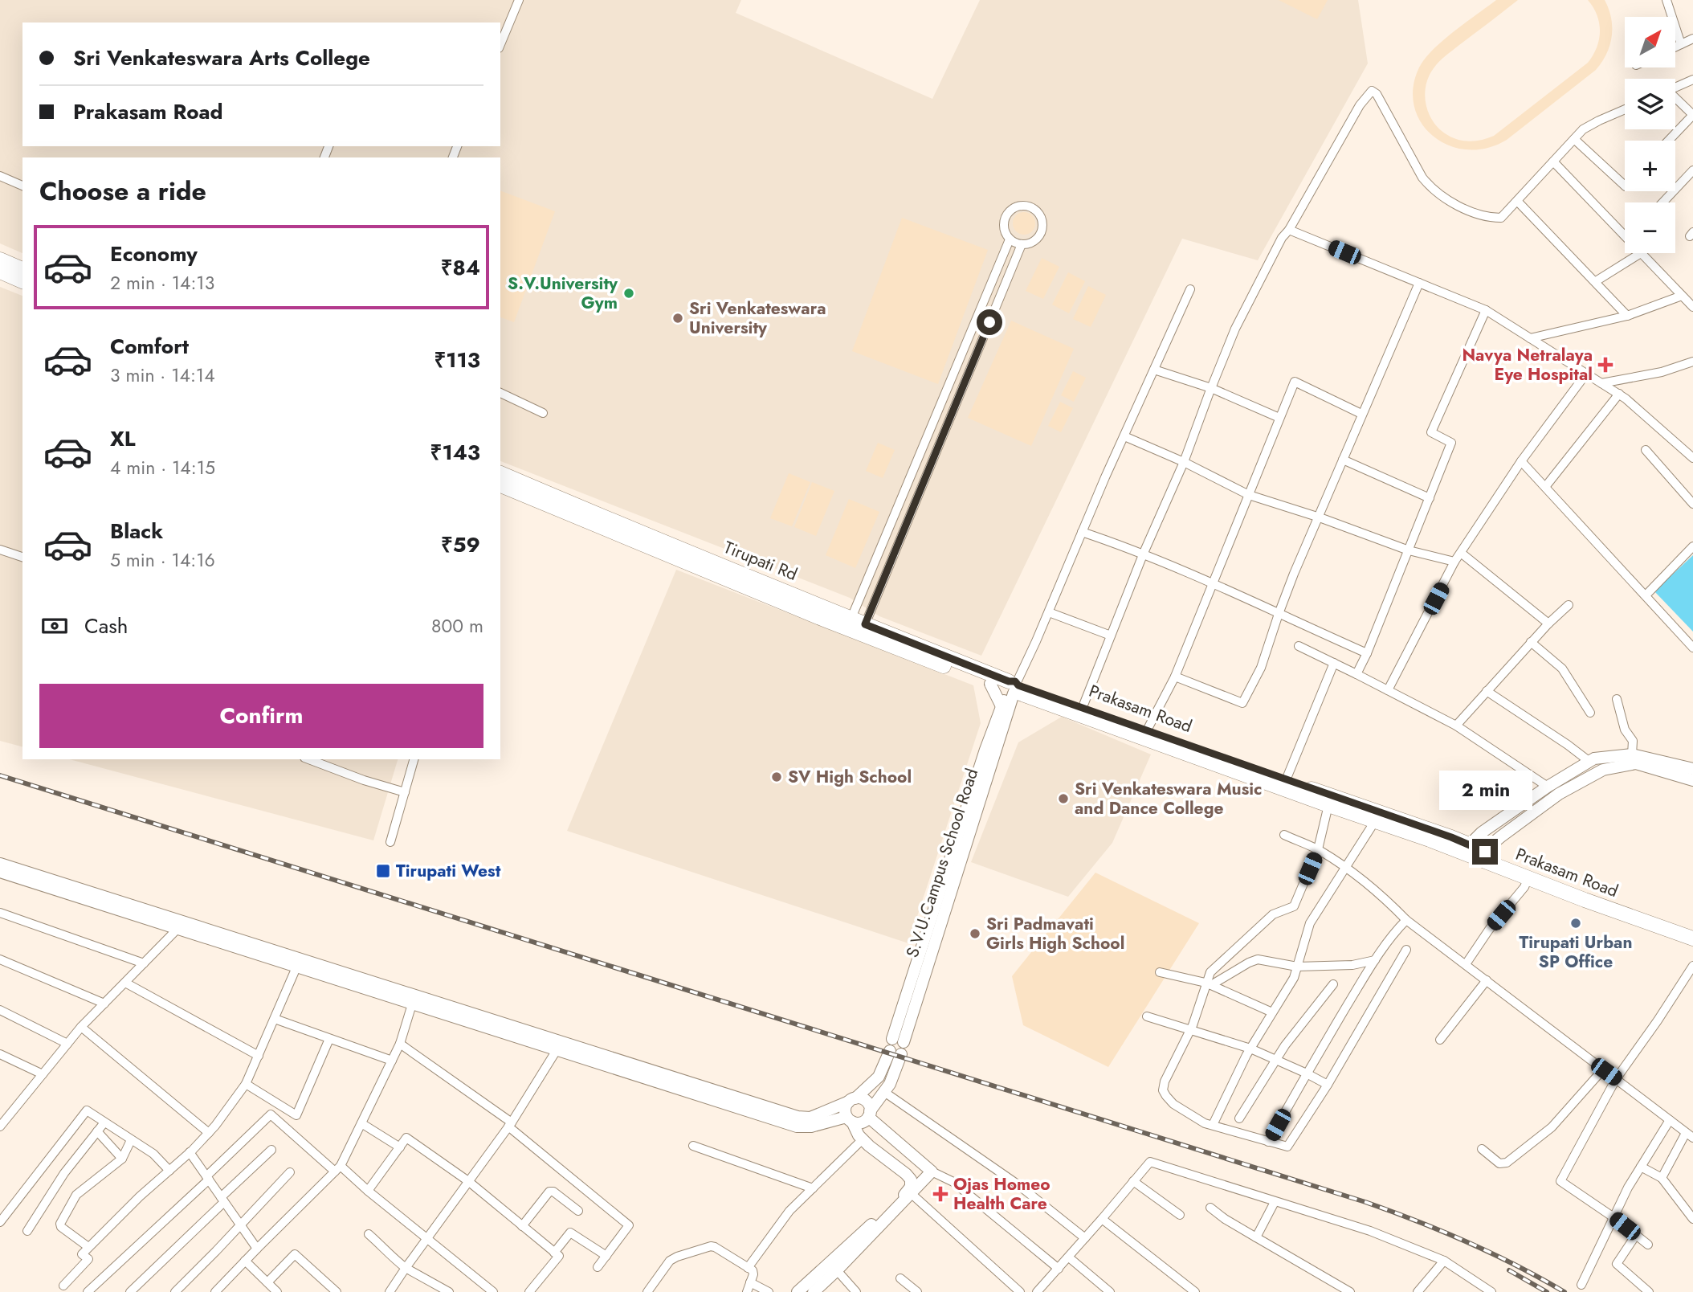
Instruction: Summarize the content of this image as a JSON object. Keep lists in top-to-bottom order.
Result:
{
  "streets": {
    "main road": ["Tirupati Rd", "Prakasam Road"],
    "street": ["S.V.U.Campus School Road"]
  },
  "crossings": [
    ["Tirupati Rd", "Prakasam Road"],
    ["Tirupati Rd", "S.V.U.Campus School Road"],
    ["Prakasam Road", "S.V.U.Campus School Road"]
  ],
  "places": {
    "other": [
      "S.V.University Gym",
      "Sri Venkateswara University",
      "SV High School",
      "Sri Venkateswara Music and Dance College",
      "Tirupati Urban SP Office",
      "Sri Padmavati Girls High School"
    ],
    "health": ["Navya Netralaya Eye Hospital", "Ojas Homeo Health Care"],
    "transit": ["Tirupati West"]
  },
  "north": "top right",
  "page": {
    "map_buttons": ["+", "−"],
    "banner": ["Sri Venkateswara Arts College", "Prakasam Road"],
    "heading": "Choose a ride",
    "list": [
      {
        "name": "Economy",
        "note": "2 min · 14:13",
        "value": "₹84"
      },
      {
        "name": "Comfort",
        "note": "3 min · 14:14",
        "value": "₹113"
      },
      {
        "name": "XL",
        "note": "4 min · 14:15",
        "value": "₹143"
      },
      {
        "name": "Black",
        "note": "5 min · 14:16",
        "value": "₹59"
      }
    ],
    "pay": ["Cash", "800 m"],
    "buttons": "Confirm",
    "bubble": "2 min"
  }
}
